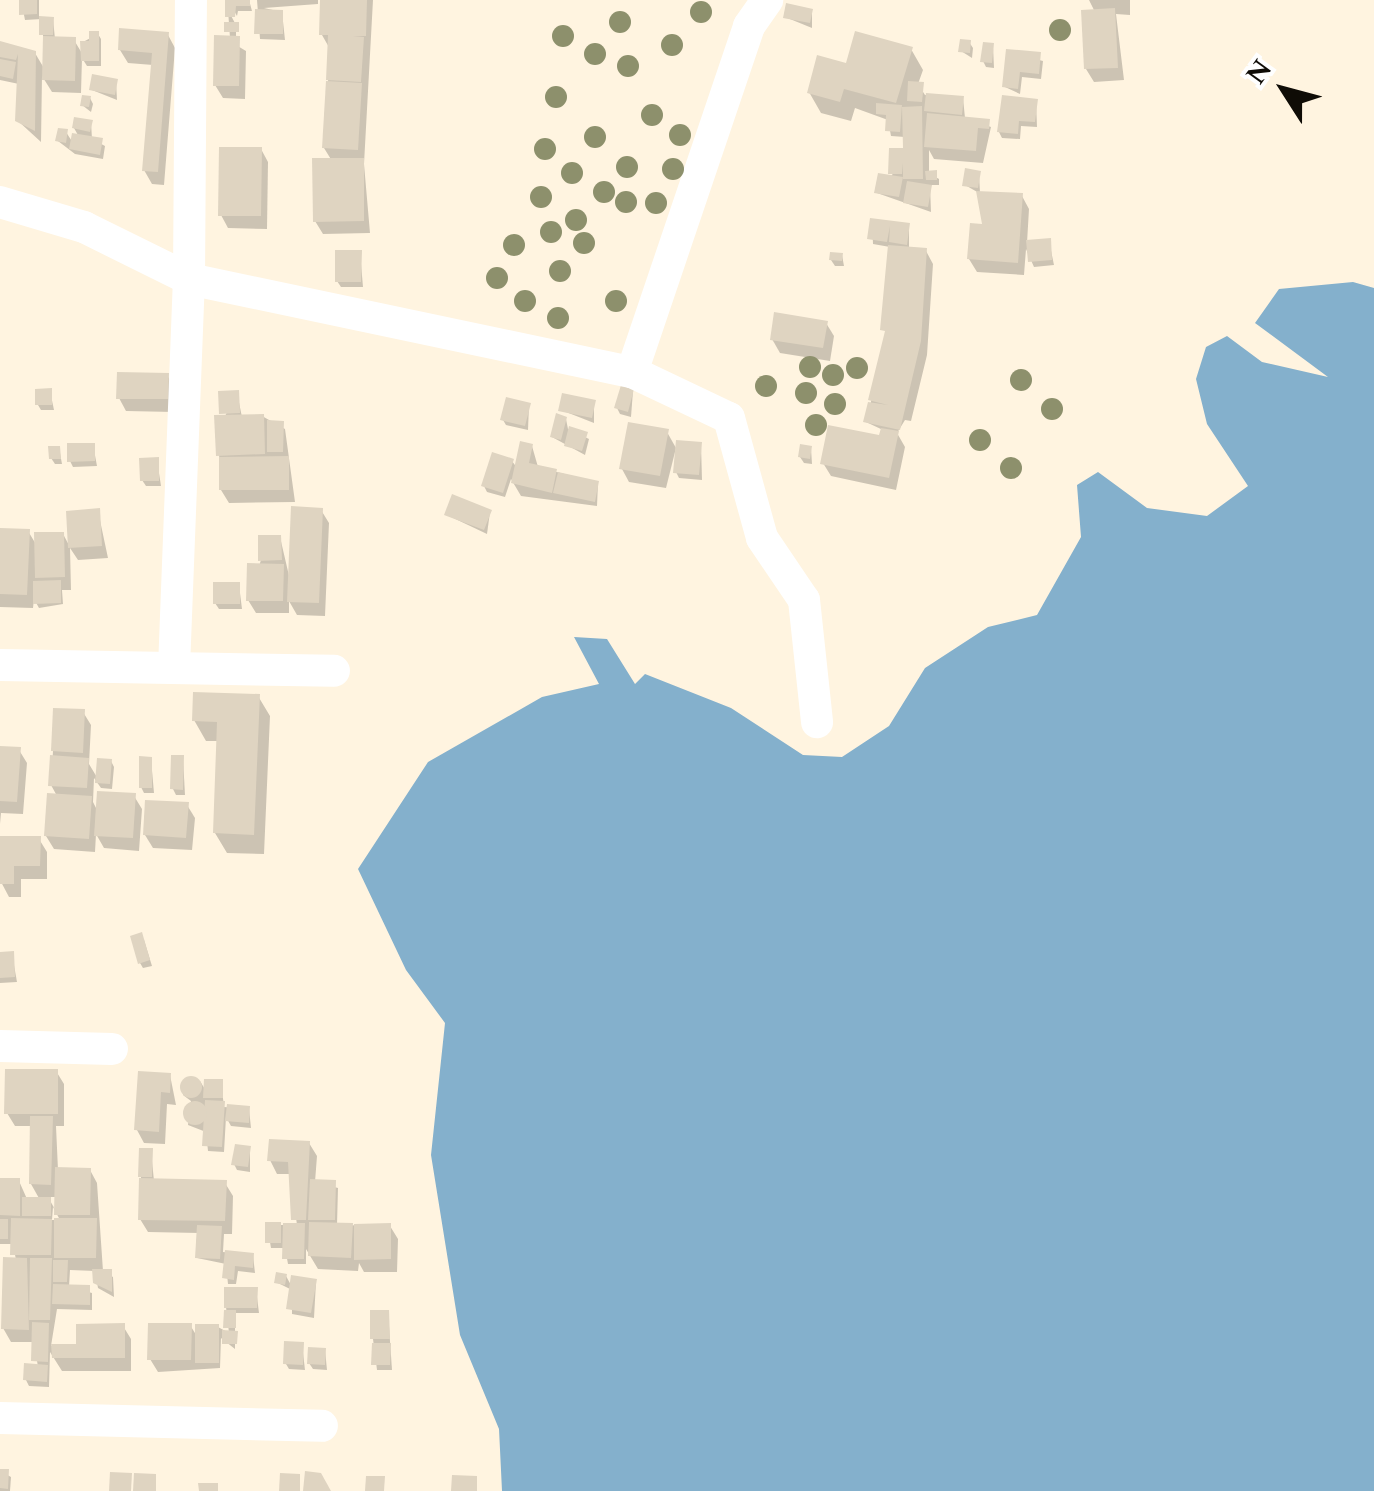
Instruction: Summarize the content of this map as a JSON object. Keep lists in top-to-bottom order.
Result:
{
  "north": "top left"
}
